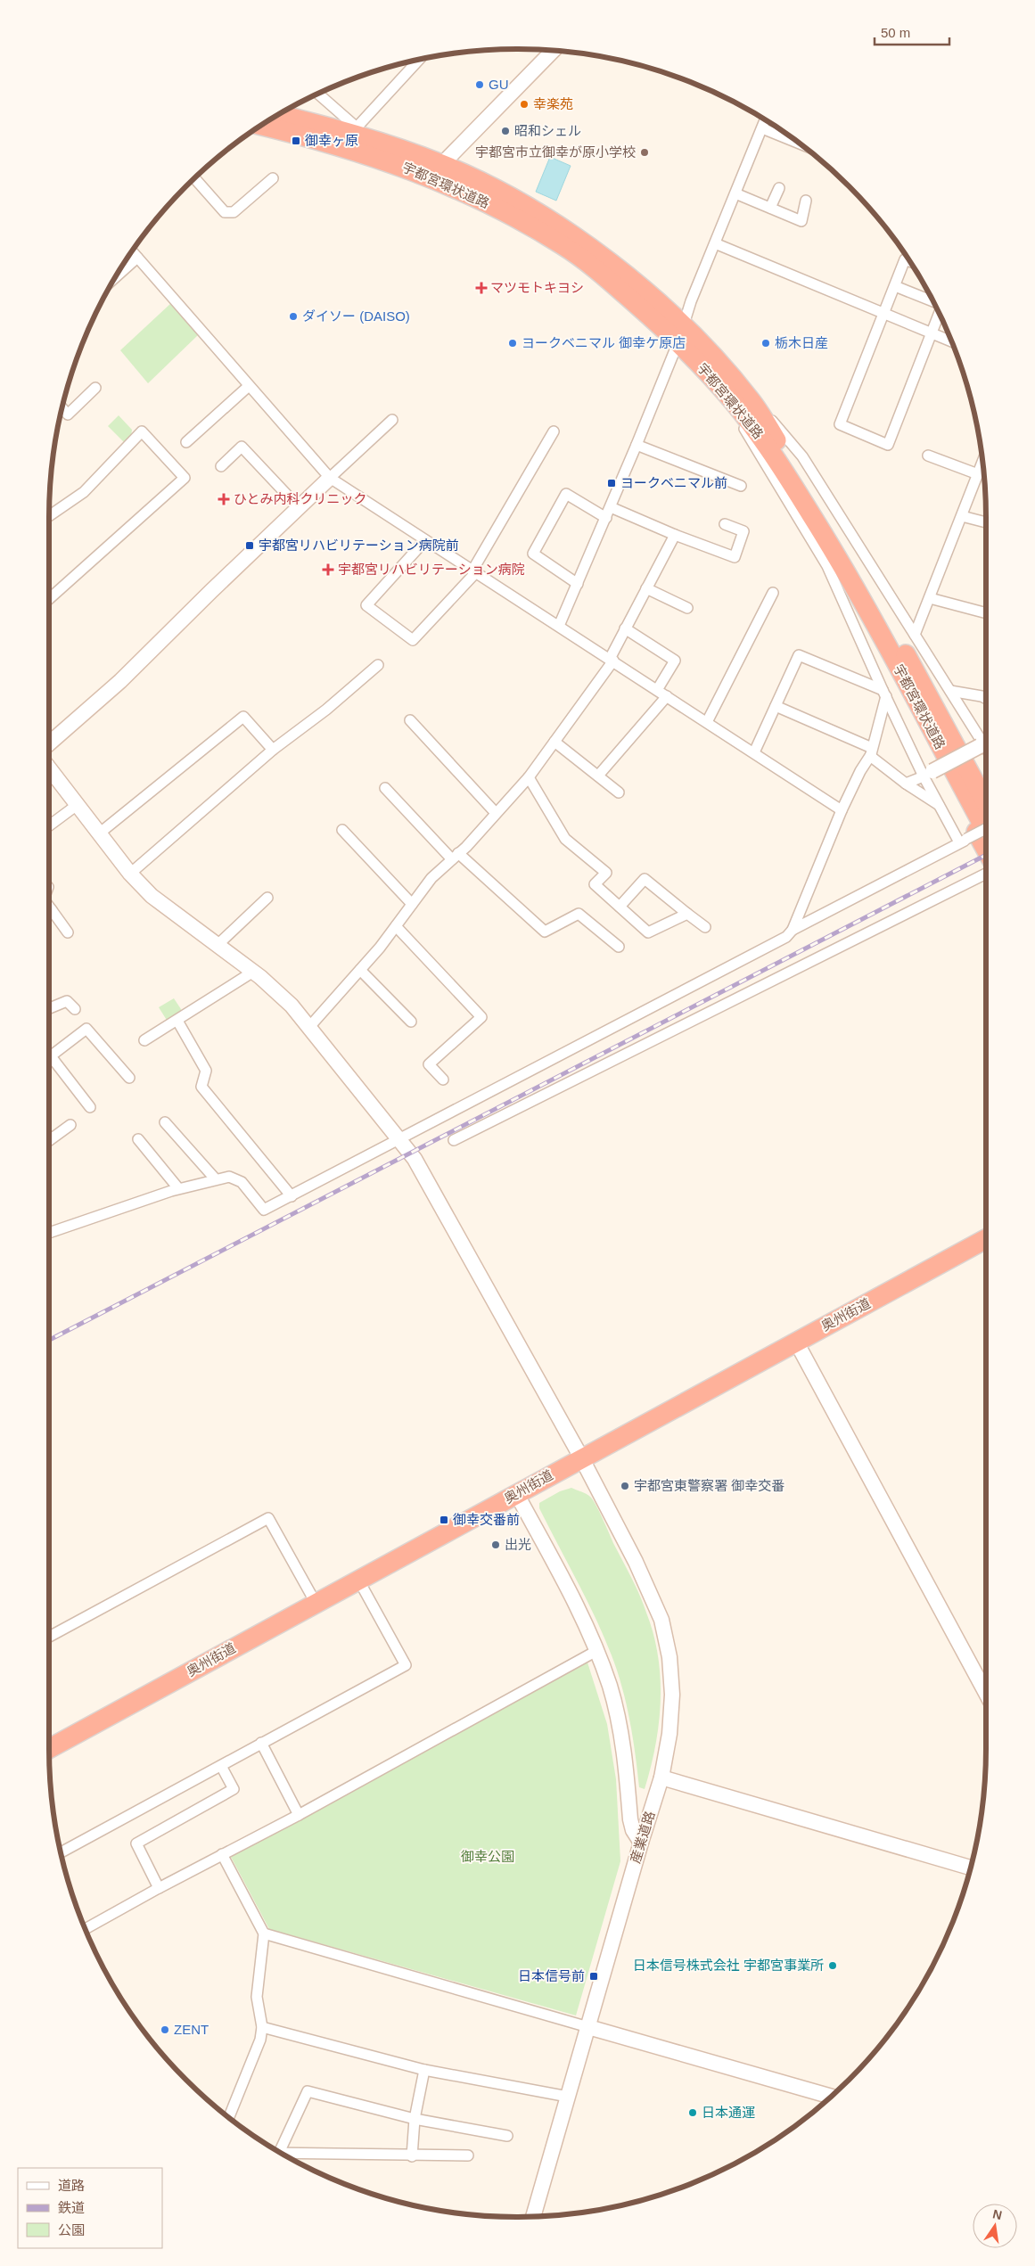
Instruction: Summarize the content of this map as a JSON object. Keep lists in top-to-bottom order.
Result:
{
  "streets": {
    "highway": ["宇都宮環状道路", "奥州街道"],
    "street": ["産業道路"]
  },
  "crossings": [
    ["奥州街道", "産業道路"]
  ],
  "parks": ["御幸公園"],
  "places": {
    "other": [
      "GU",
      "幸楽苑",
      "昭和シェル",
      "宇都宮市立御幸が原小学校",
      "ダイソー (DAISO)",
      "ヨークベニマル 御幸ケ原店",
      "栃木日産",
      "宇都宮東警察署 御幸交番",
      "出光",
      "日本信号株式会社 宇都宮事業所",
      "ZENT",
      "日本通運"
    ],
    "transit": [
      "御幸ヶ原",
      "ヨークベニマル前",
      "宇都宮リハビリテーション病院前",
      "御幸交番前",
      "日本信号前"
    ],
    "health": ["マツモトキヨシ", "ひとみ内科クリニック", "宇都宮リハビリテーション病院"]
  },
  "legend": ["道路", "鉄道", "公園"],
  "scale_bar": "50 m",
  "north": "top"
}
